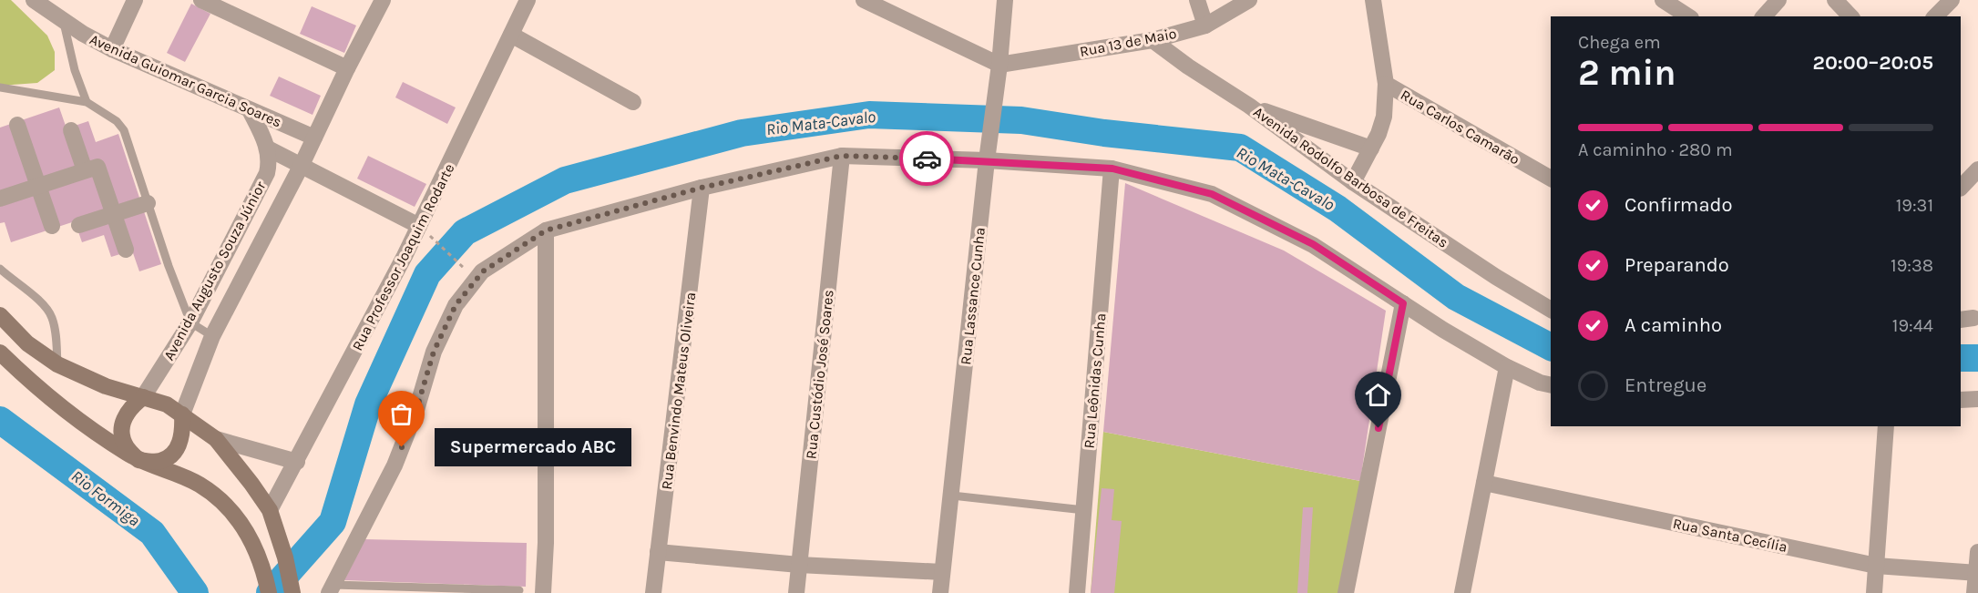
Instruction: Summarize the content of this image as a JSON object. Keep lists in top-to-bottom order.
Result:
{
  "streets": {
    "street": [
      "Rua 13 de Maio",
      "Avenida Guiomar Garcia Soares",
      "Rua Carlos Camarão",
      "Avenida Rodolfo Barbosa de Freitas",
      "Rua Professor Joaquim Rodarte",
      "Avenida Augusto Souza Júnior",
      "Rua Lassance Cunha",
      "Rua Custódio José Soares",
      "Rua Leônidas Cunha",
      "Rua Benvindo Mateus Oliveira",
      "Rua Santa Cecília"
    ]
  },
  "crossings": [
    ["Rua 13 de Maio", "Avenida Rodolfo Barbosa de Freitas"],
    ["Rua 13 de Maio", "Rua Lassance Cunha"],
    ["Avenida Guiomar Garcia Soares", "Avenida Augusto Souza Júnior"]
  ],
  "water": ["Rio Mata-Cavalo", "Rio Formiga"],
  "places": ["Supermercado ABC"],
  "page": {
    "heading": ["2 min", "Chega em", "20:00–20:05"],
    "bar": "A caminho · 280 m",
    "list": [
      ["Confirmado", "19:31"],
      ["Preparando", "19:38"],
      ["A caminho", "19:44"],
      "Entregue"
    ],
    "bubble": "Supermercado ABC"
  }
}
